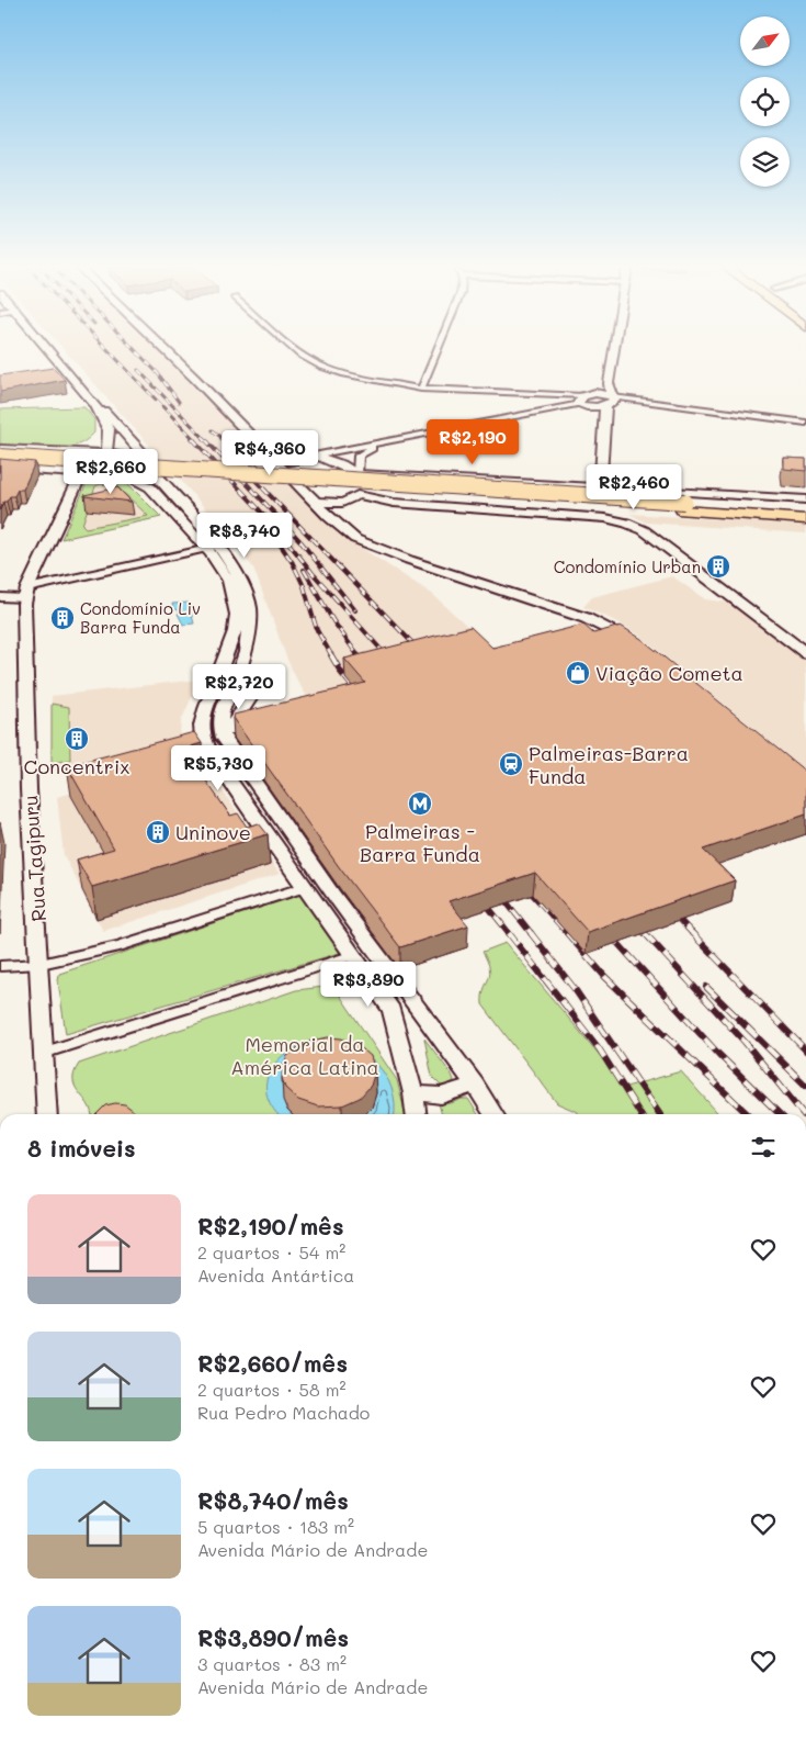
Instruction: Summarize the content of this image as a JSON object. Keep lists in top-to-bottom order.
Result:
{
  "streets": {
    "street": ["Rua Tagipuru"]
  },
  "parks": ["Memorial da América Latina"],
  "places": {
    "building": [
      "Condomínio Urban",
      "Condomínio Liv Barra Funda",
      "Concentrix",
      "Uninove"
    ],
    "shop": ["Viação Cometa"],
    "station": ["Palmeiras-Barra Funda"],
    "metro station": ["Palmeiras - Barra Funda"]
  },
  "north": "top right",
  "page": {
    "price": [
      "R$2,190",
      "R$4,360",
      "R$2,660",
      "R$2,460",
      "R$8,740",
      "R$2,720",
      "R$5,730",
      "R$3,890"
    ],
    "heading": "8 imóveis",
    "list": [
      {
        "name": "R$2,190/mês",
        "note": "2 quartos · 54 m² · Avenida Antártica"
      },
      {
        "name": "R$2,660/mês",
        "note": "2 quartos · 58 m² · Rua Pedro Machado"
      },
      {
        "name": "R$8,740/mês",
        "note": "5 quartos · 183 m² · Avenida Mário de Andrade"
      },
      {
        "name": "R$3,890/mês",
        "note": "3 quartos · 83 m² · Avenida Mário de Andrade"
      }
    ]
  }
}
